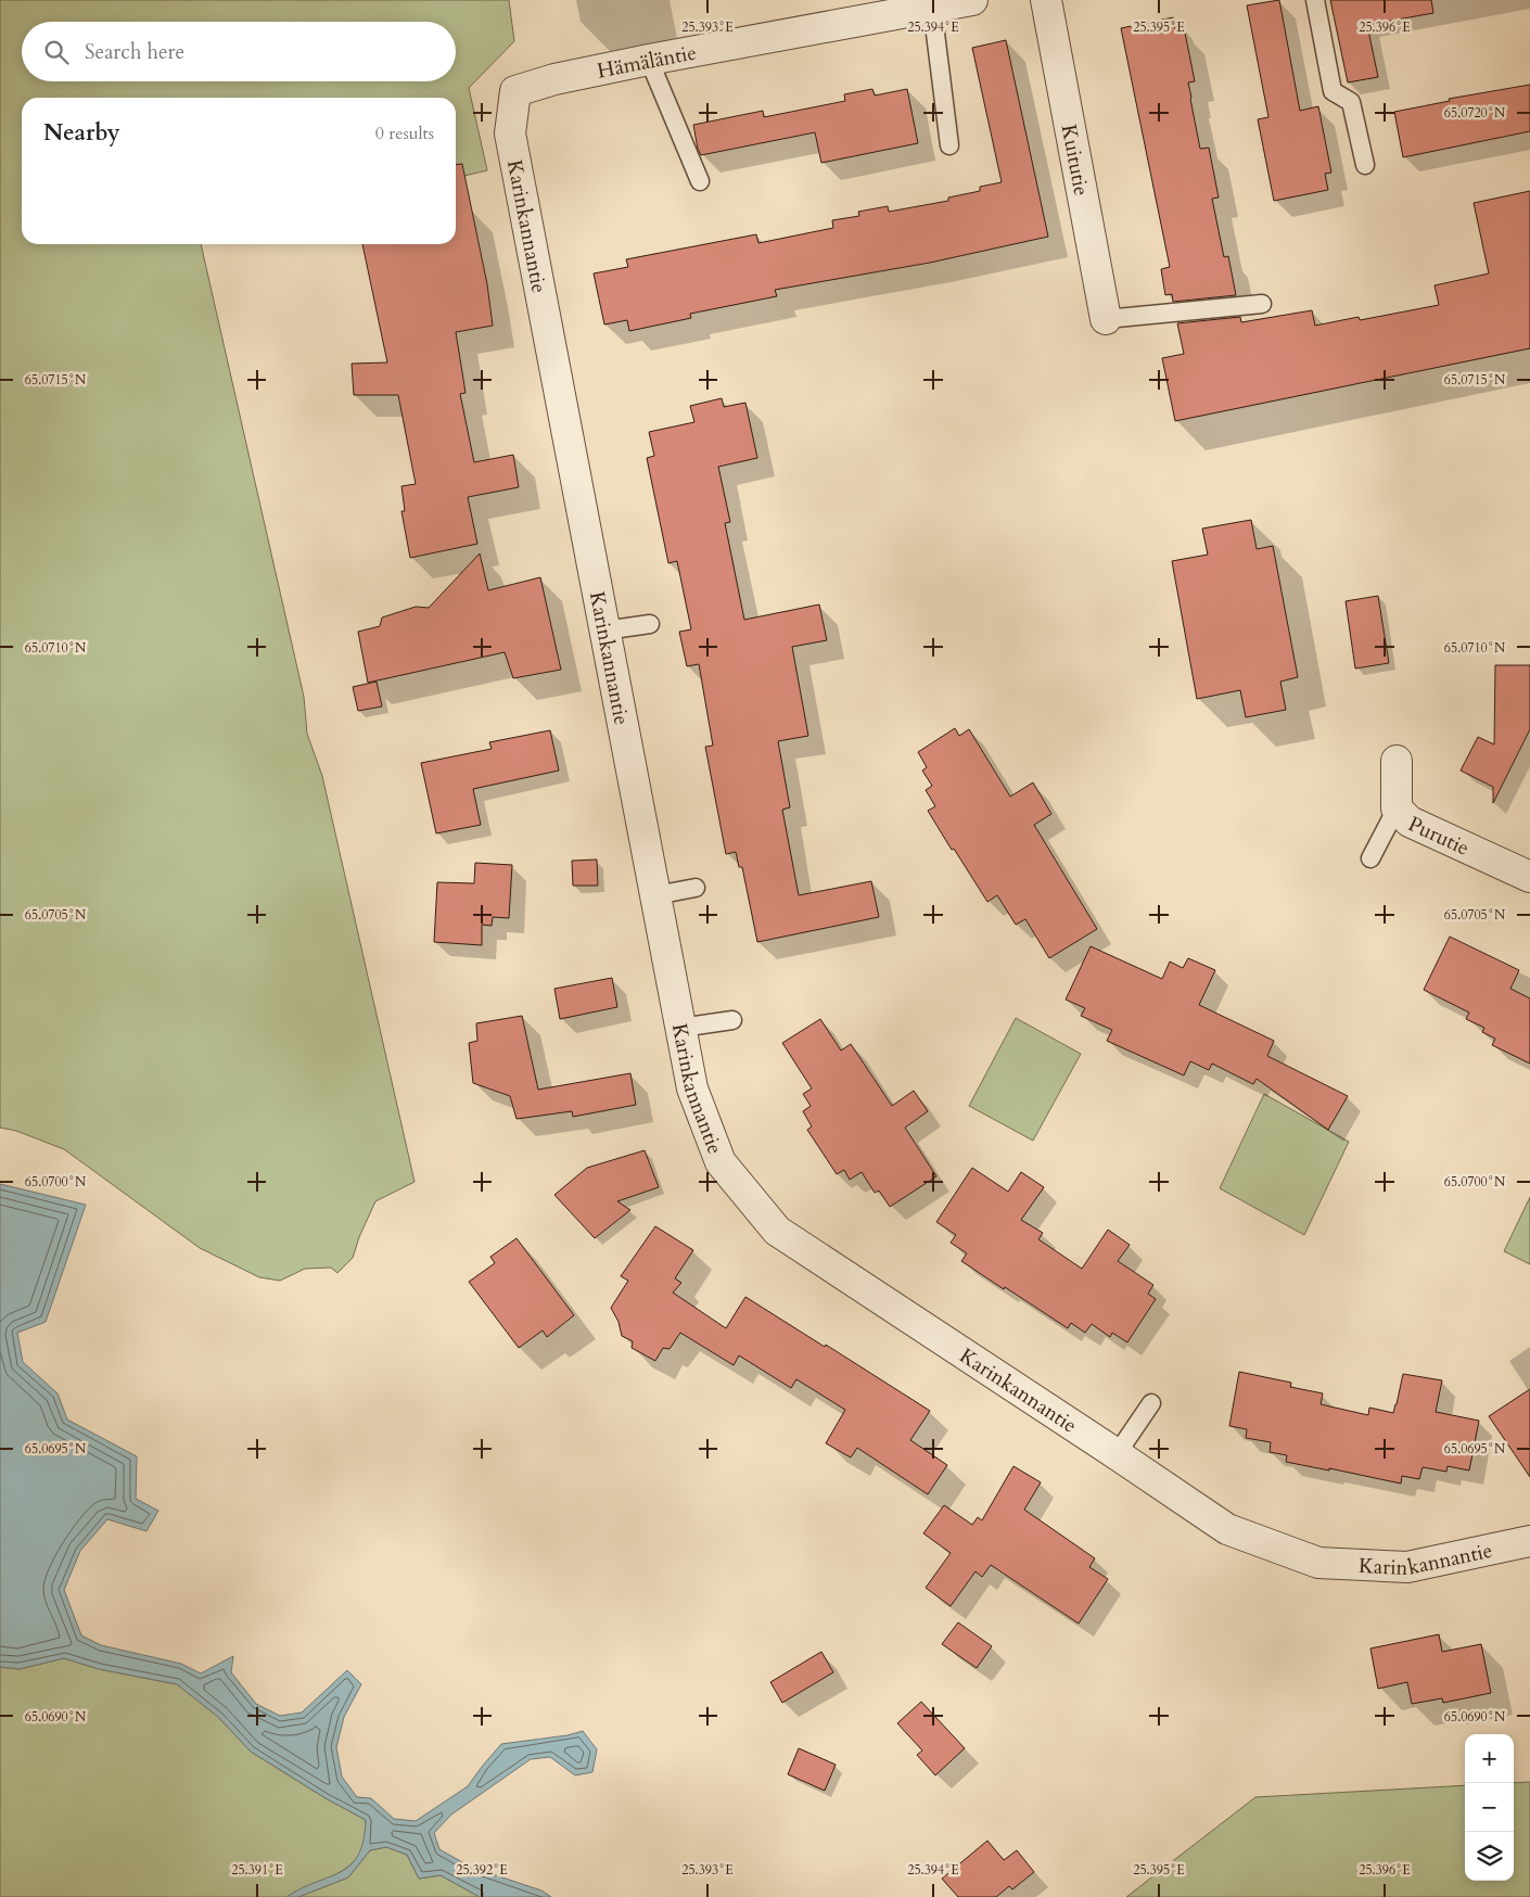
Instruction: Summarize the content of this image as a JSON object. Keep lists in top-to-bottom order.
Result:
{
  "streets": {
    "street": [
      "Hämäläntie",
      "Kuitutie",
      "Karinkannantie",
      "Purutie"
    ]
  },
  "crossings": [
    ["Hämäläntie", "Karinkannantie"]
  ],
  "page": {
    "search": "Search here",
    "heading": ["Nearby", "0 results"],
    "map_buttons": ["+", "−"]
  },
  "coordinates": [
    "25.393°E",
    "25.394°E",
    "25.395°E",
    "25.396°E",
    "65.0720°N",
    "65.0715°N",
    "65.0710°N",
    "65.0705°N",
    "65.0700°N",
    "65.0695°N",
    "65.0690°N",
    "25.391°E",
    "25.392°E"
  ]
}
